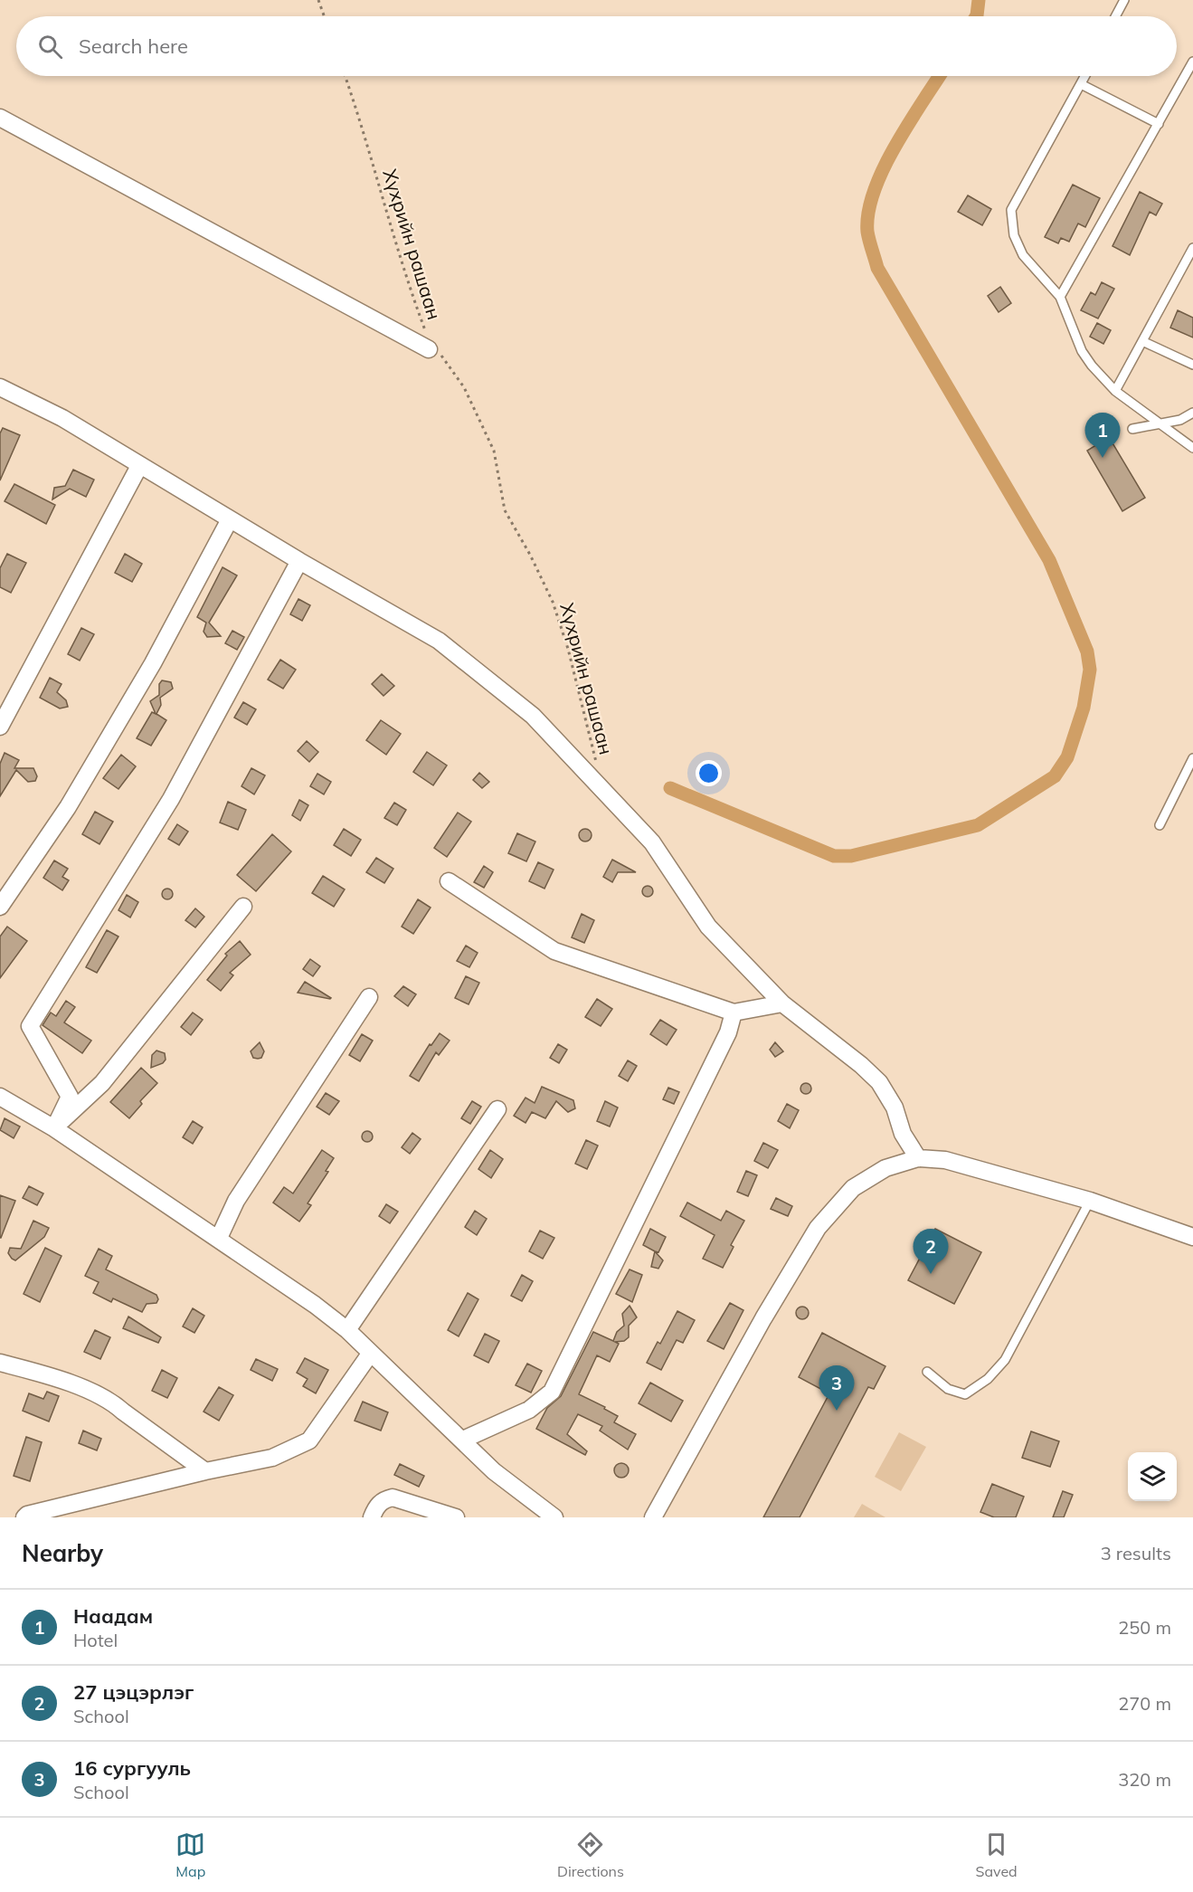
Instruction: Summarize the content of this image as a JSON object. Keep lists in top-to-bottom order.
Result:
{
  "streets": {
    "path": ["Хүхрийн рашаан"]
  },
  "page": {
    "search": "Search here",
    "pins": ["1", "2", "3"],
    "heading": ["Nearby", "3 results"],
    "list": [
      {
        "mark": "1",
        "name": "Наадам",
        "note": "Hotel",
        "value": "250 m"
      },
      {
        "mark": "2",
        "name": "27 цэцэрлэг",
        "note": "School",
        "value": "270 m"
      },
      {
        "mark": "3",
        "name": "16 сургууль",
        "note": "School",
        "value": "320 m"
      }
    ],
    "nav": ["Map", "Directions", "Saved"]
  }
}
